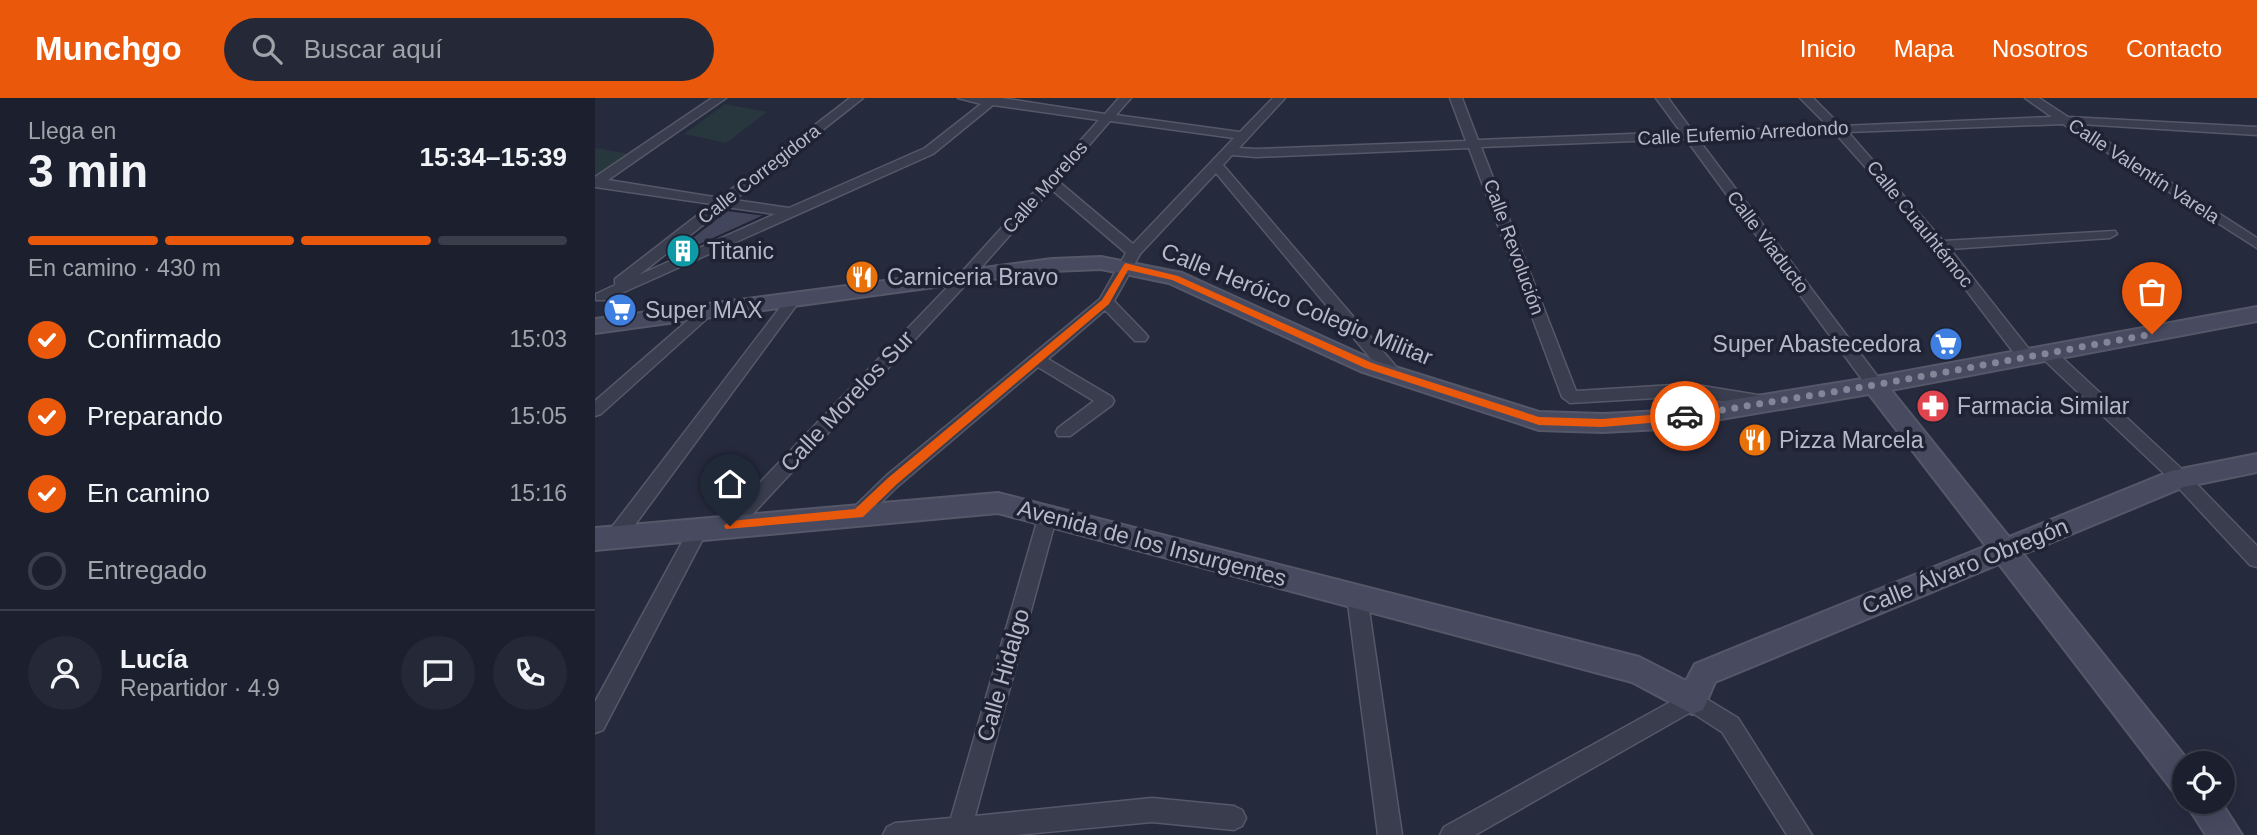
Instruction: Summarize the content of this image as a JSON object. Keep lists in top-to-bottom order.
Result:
{
  "streets": {
    "street": [
      "Calle Eufemio Arredondo",
      "Calle Valentín Varela",
      "Calle Corregidora",
      "Calle Morelos",
      "Calle Cuauhtémoc",
      "Calle Viaducto",
      "Calle Revolución",
      "Calle Heróico Colegio Militar",
      "Calle Morelos Sur",
      "Avenida de los Insurgentes",
      "Calle Álvaro Obregón",
      "Calle Hidalgo"
    ]
  },
  "crossings": [
    ["Calle Eufemio Arredondo", "Calle Valentín Varela"],
    ["Calle Eufemio Arredondo", "Calle Cuauhtémoc"],
    ["Calle Eufemio Arredondo", "Calle Viaducto"],
    ["Calle Eufemio Arredondo", "Calle Revolución"],
    ["Calle Morelos", "Calle Heróico Colegio Militar"],
    ["Calle Morelos", "Calle Morelos Sur"],
    ["Calle Cuauhtémoc", "Calle Heróico Colegio Militar"],
    ["Calle Cuauhtémoc", "Calle Álvaro Obregón"],
    ["Calle Viaducto", "Calle Heróico Colegio Militar"],
    ["Calle Revolución", "Calle Heróico Colegio Militar"],
    ["Calle Heróico Colegio Militar", "Calle Morelos Sur"],
    ["Calle Morelos Sur", "Avenida de los Insurgentes"],
    ["Avenida de los Insurgentes", "Calle Álvaro Obregón"],
    ["Avenida de los Insurgentes", "Calle Hidalgo"]
  ],
  "places": {
    "building": ["Titanic"],
    "restaurant": ["Carniceria Bravo", "Pizza Marcela"],
    "supermarket": ["Super MAX", "Super Abastecedora"],
    "pharmacy": ["Farmacia Similar"]
  },
  "page": {
    "header": "Munchgo",
    "search": "Buscar aquí",
    "nav": [
      "Inicio",
      "Mapa",
      "Nosotros",
      "Contacto"
    ],
    "heading": ["3 min", "Llega en", "15:34–15:39"],
    "panel": ["Lucía", "Repartidor · 4.9"],
    "bar": "En camino · 430 m",
    "list": [
      ["Confirmado", "15:03"],
      ["Preparando", "15:05"],
      ["En camino", "15:16"],
      "Entregado"
    ]
  }
}
